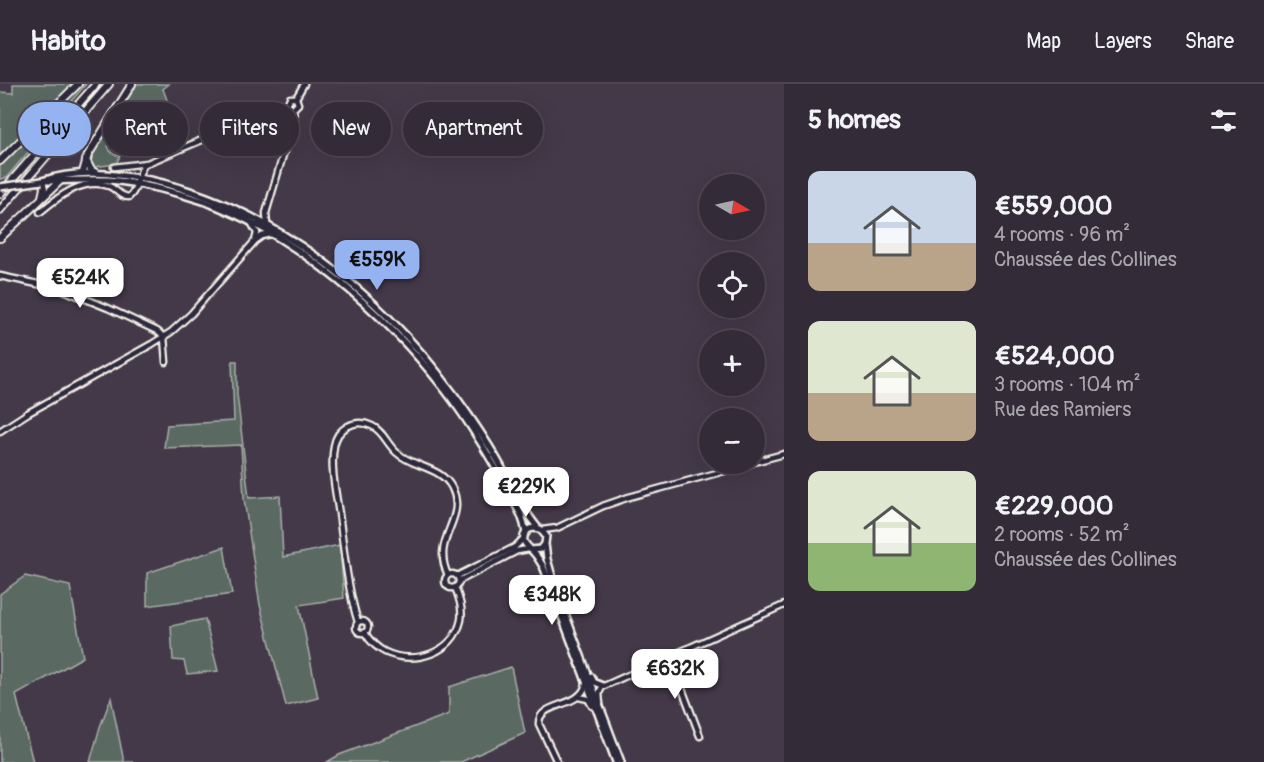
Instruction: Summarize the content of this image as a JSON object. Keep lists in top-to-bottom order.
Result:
{
  "north": "right",
  "page": {
    "header": "Habito",
    "nav": ["Map", "Layers", "Share"],
    "heading": "5 homes",
    "chip": [
      "Buy",
      "Rent",
      "Filters",
      "New",
      "Apartment"
    ],
    "list": [
      {
        "name": "€559,000",
        "note": "4 rooms · 96 m² · Chaussée des Collines"
      },
      {
        "name": "€524,000",
        "note": "3 rooms · 104 m² · Rue des Ramiers"
      },
      {
        "name": "€229,000",
        "note": "2 rooms · 52 m² · Chaussée des Collines"
      }
    ],
    "map_buttons": ["+", "−"],
    "price": [
      "€559K",
      "€524K",
      "€229K",
      "€348K",
      "€632K"
    ]
  }
}
